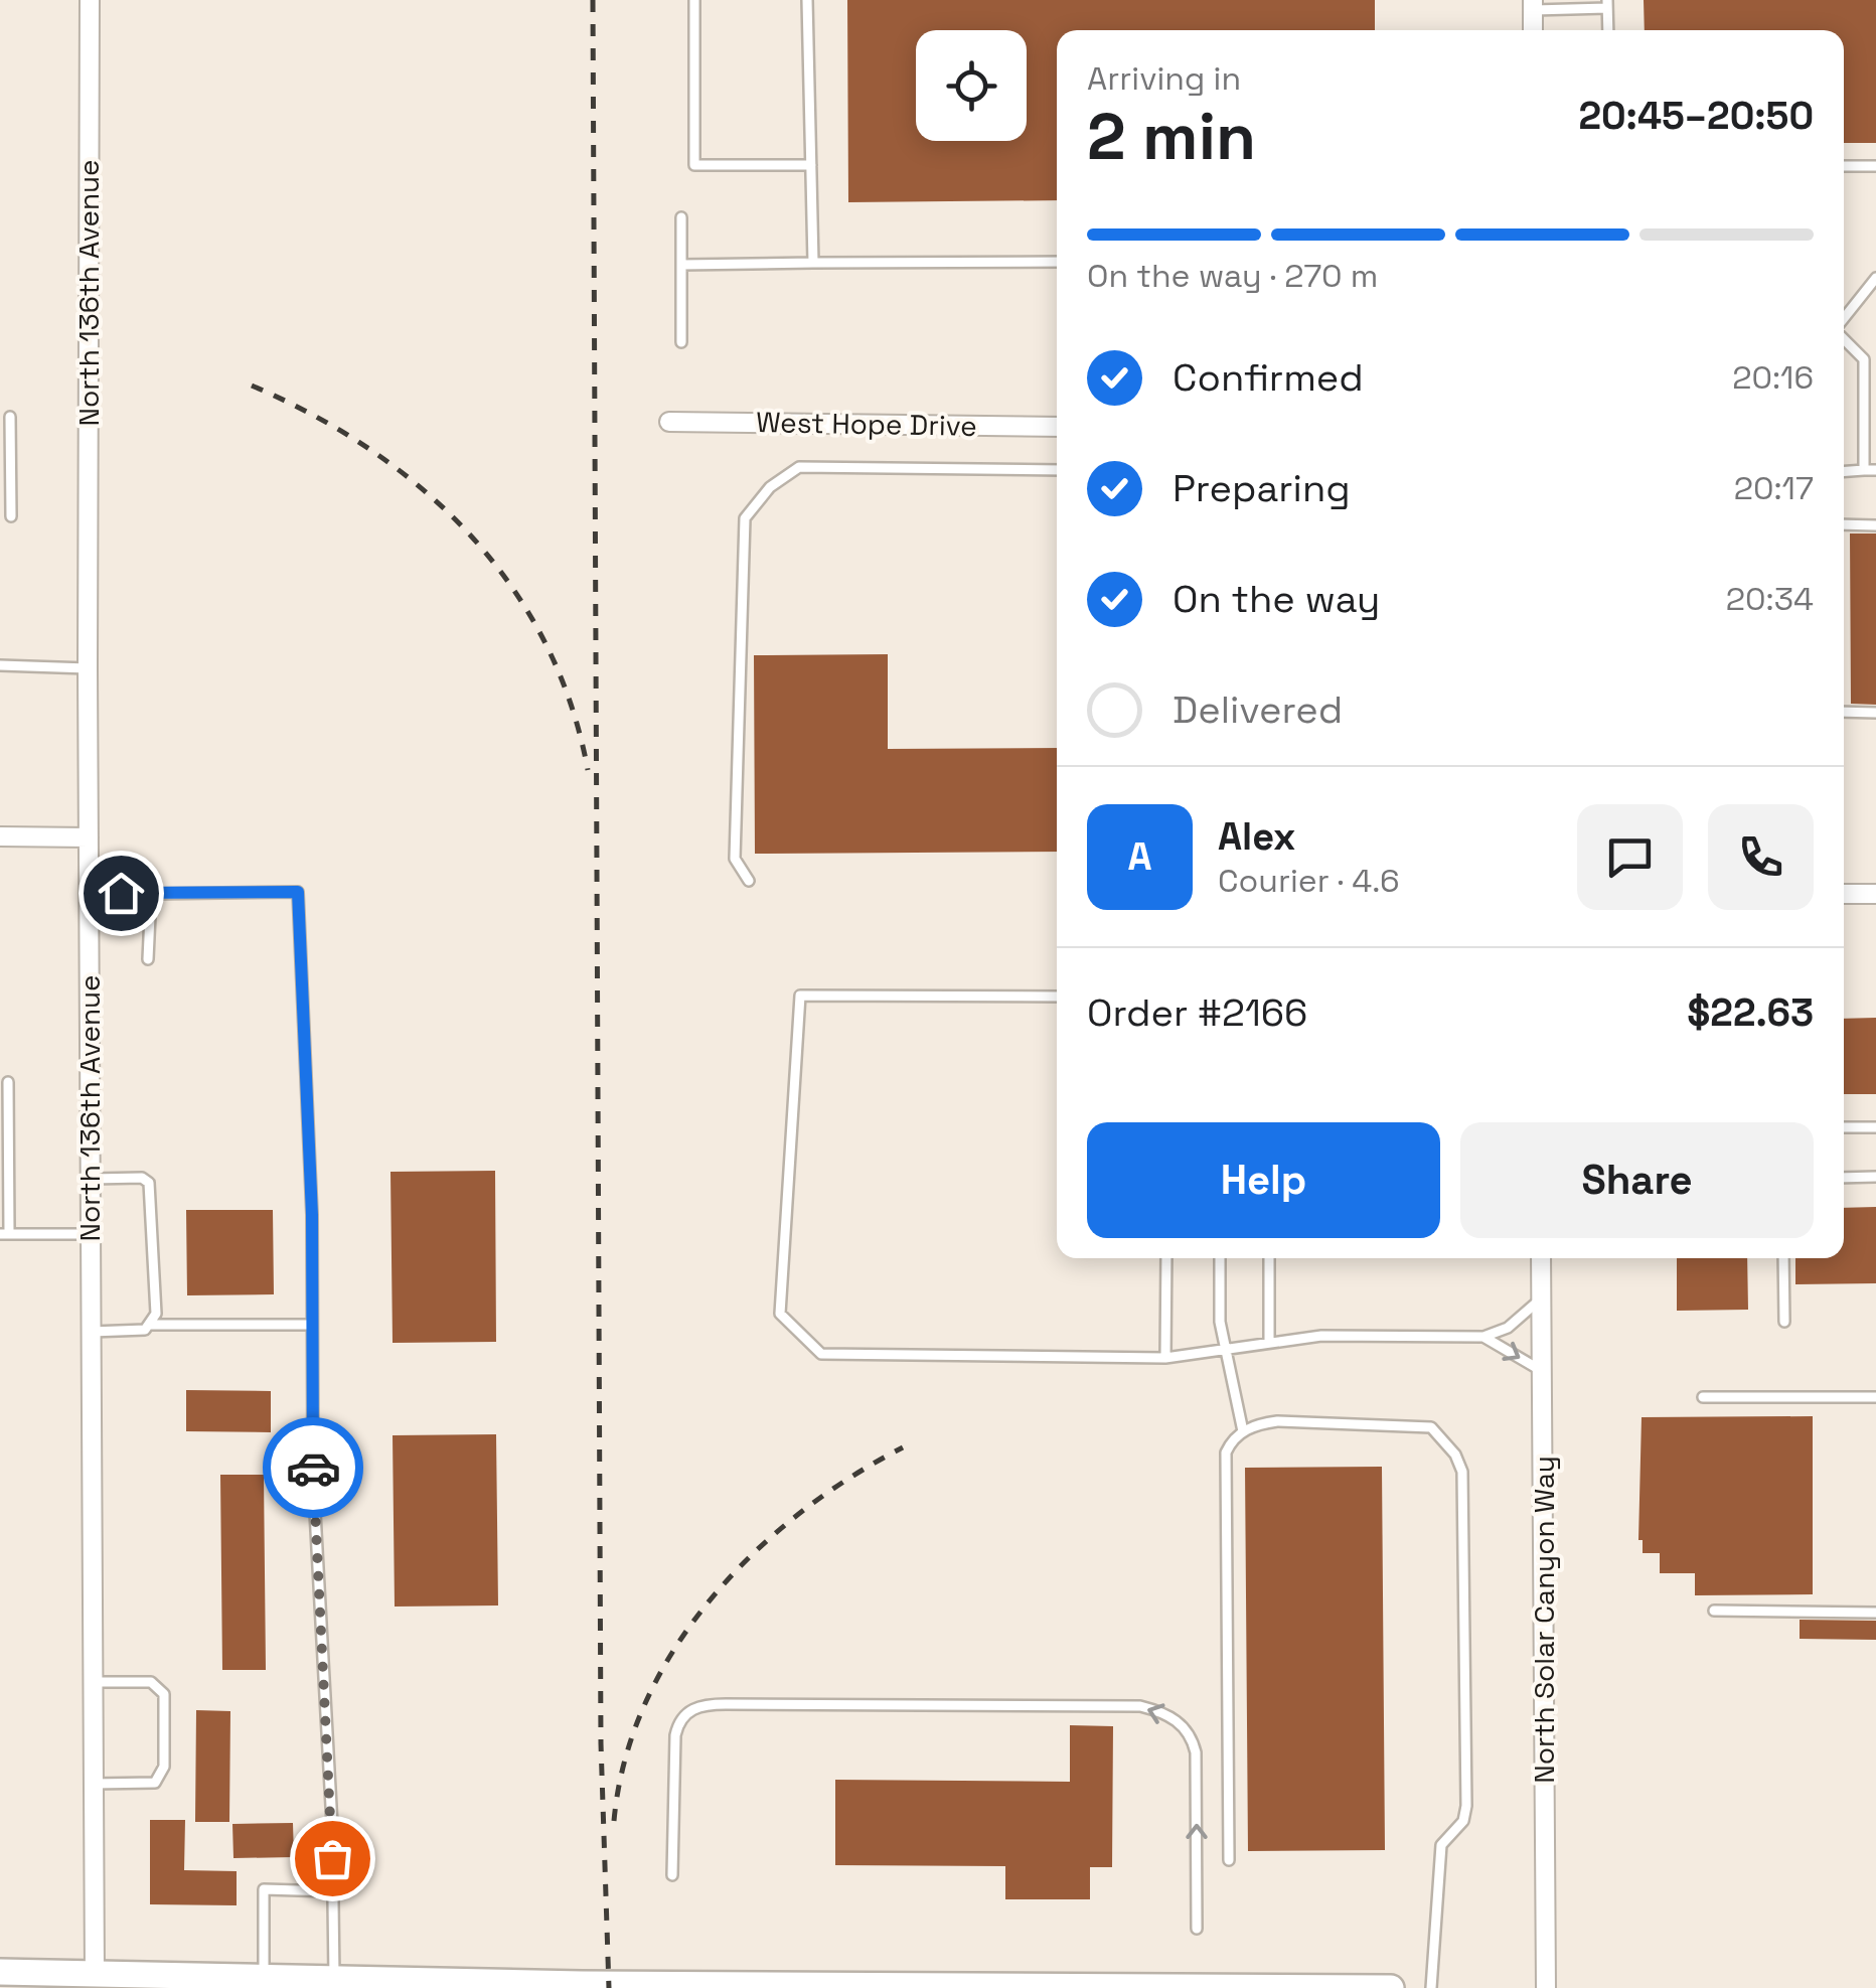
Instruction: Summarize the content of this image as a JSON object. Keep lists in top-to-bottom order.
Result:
{
  "streets": {
    "street": ["North 136th Avenue", "West Hope Drive", "North Solar Canyon Way"]
  },
  "page": {
    "heading": ["2 min", "Arriving in", "20:45–20:50"],
    "panel": [
      "Alex",
      "Courier · 4.6",
      "Order #2166",
      "$22.63"
    ],
    "bar": "On the way · 270 m",
    "list": [
      ["Confirmed", "20:16"],
      ["Preparing", "20:17"],
      ["On the way", "20:34"],
      "Delivered"
    ],
    "round": "A",
    "buttons": ["Help", "Share"]
  }
}
